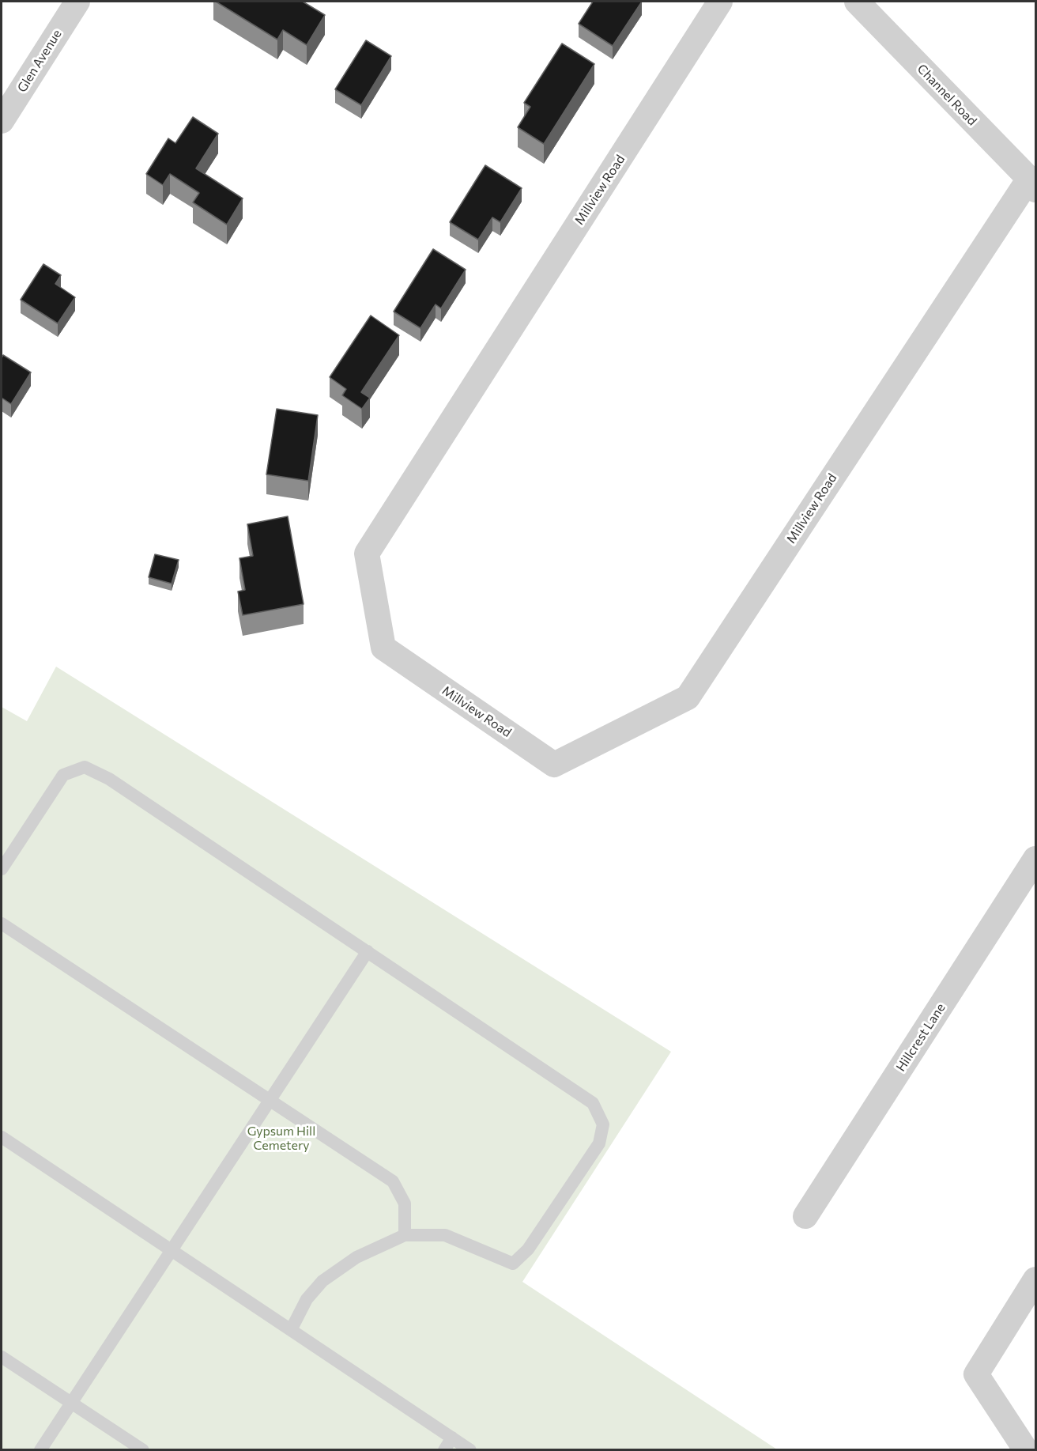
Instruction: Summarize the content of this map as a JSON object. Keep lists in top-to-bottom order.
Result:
{
  "streets": {
    "street": [
      "Glen Avenue",
      "Channel Road",
      "Millview Road",
      "Hillcrest Lane"
    ]
  },
  "crossings": [
    ["Channel Road", "Millview Road"]
  ],
  "parks": ["Gypsum Hill Cemetery"]
}
